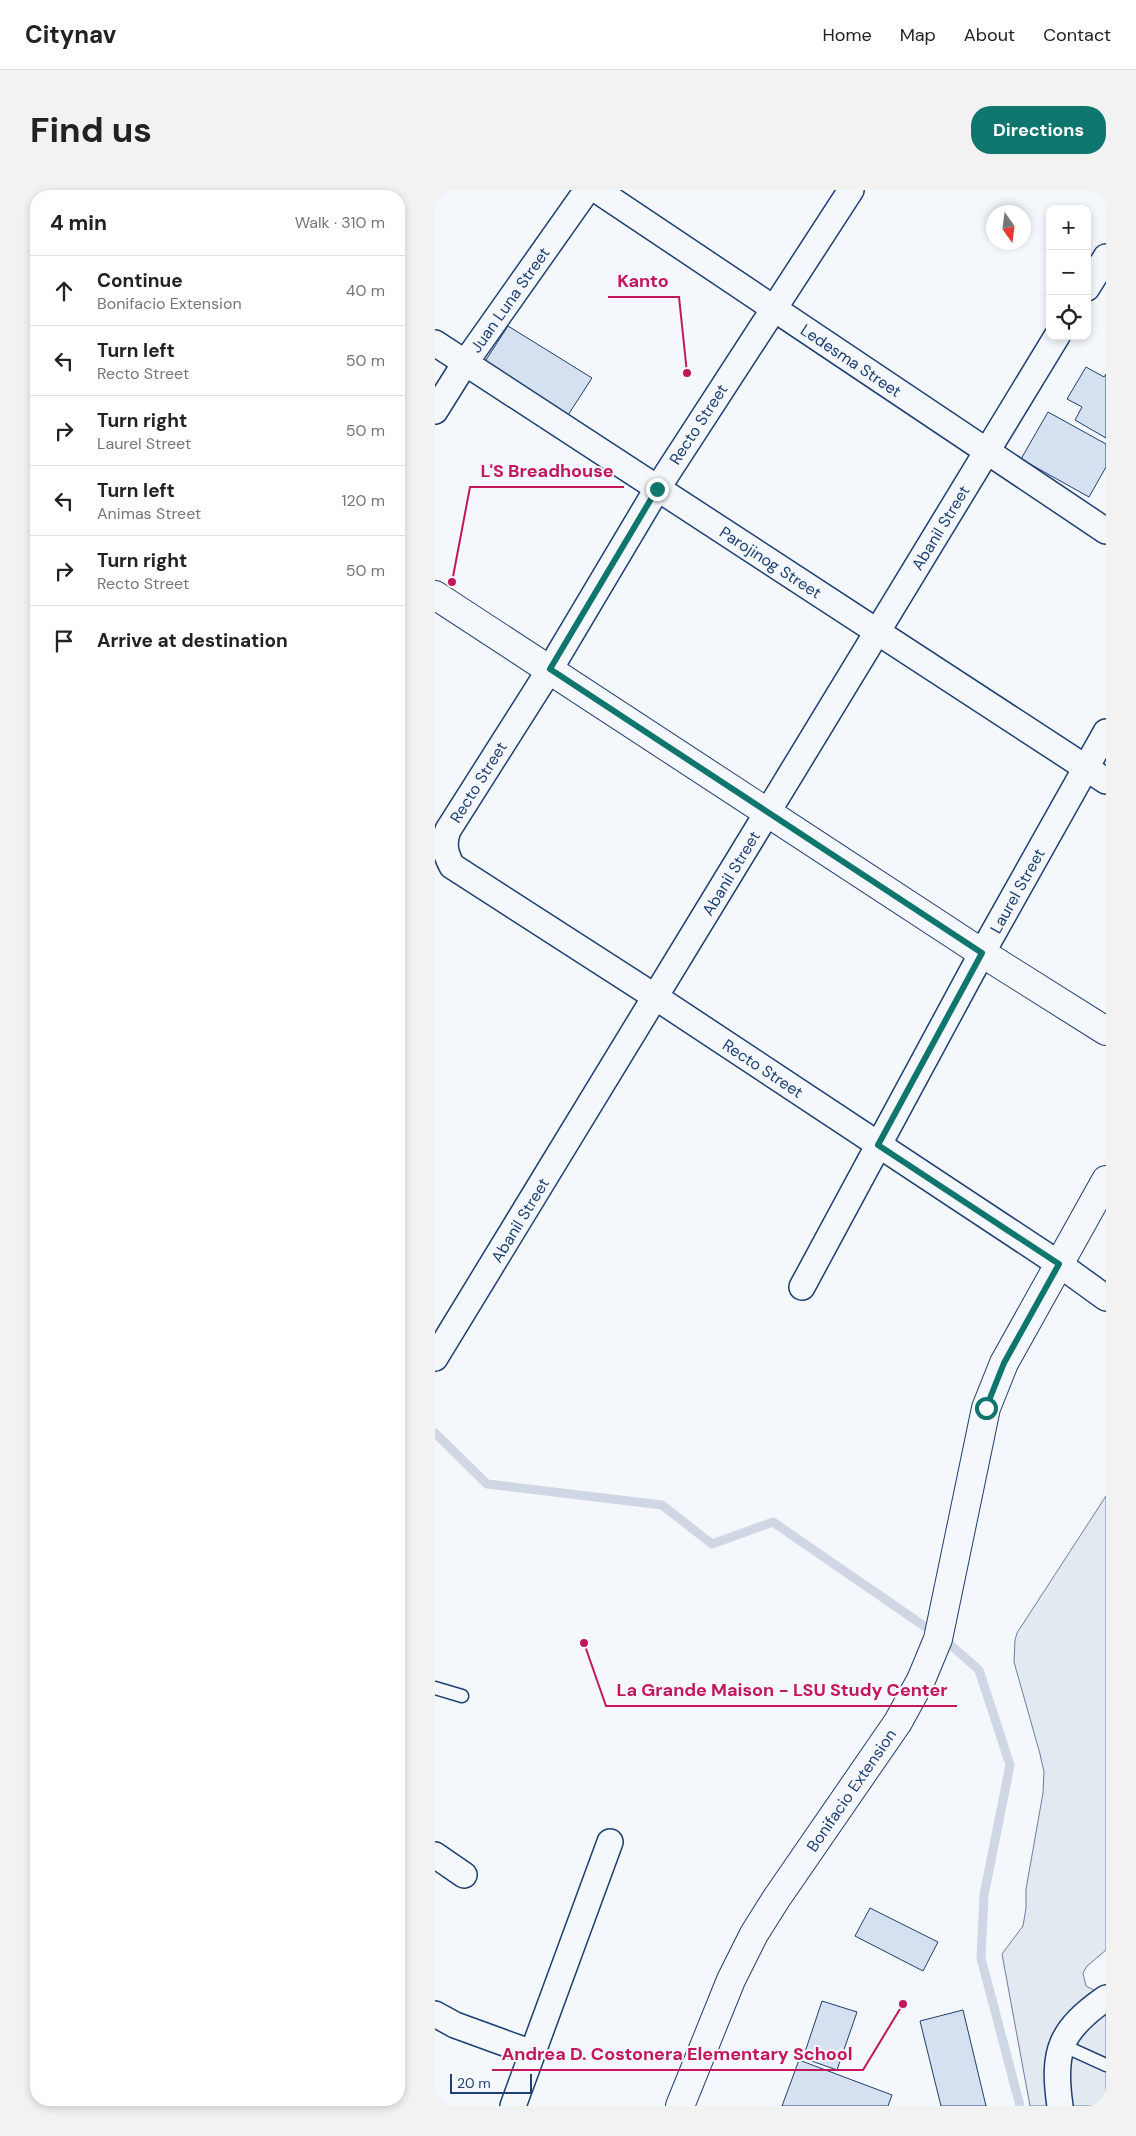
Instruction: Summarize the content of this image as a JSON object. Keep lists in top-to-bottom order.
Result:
{
  "streets": {
    "street": [
      "Juan Luna Street",
      "Ledesma Street",
      "Recto Street",
      "Abanil Street",
      "Parojinog Street",
      "Laurel Street",
      "Bonifacio Extension"
    ]
  },
  "crossings": [
    ["Juan Luna Street", "Parojinog Street"],
    ["Ledesma Street", "Recto Street"],
    ["Ledesma Street", "Abanil Street"],
    ["Recto Street", "Abanil Street"],
    ["Recto Street", "Parojinog Street"],
    ["Recto Street", "Laurel Street"],
    ["Recto Street", "Bonifacio Extension"],
    ["Abanil Street", "Parojinog Street"],
    ["Parojinog Street", "Laurel Street"]
  ],
  "places": [
    "Kanto",
    "L'S Breadhouse",
    "La Grande Maison - LSU Study Center",
    "Andrea D. Costonera Elementary School"
  ],
  "scale_bar": "20 m",
  "north": "bottom",
  "page": {
    "header": "Citynav",
    "nav": [
      "Home",
      "Map",
      "About",
      "Contact"
    ],
    "buttons": "Directions",
    "title": "Find us",
    "heading": ["4 min", "Walk · 310 m"],
    "map_buttons": ["+", "−"],
    "list": [
      ["Continue", "Bonifacio Extension", "40 m"],
      ["Turn left", "Recto Street", "50 m"],
      ["Turn right", "Laurel Street", "50 m"],
      ["Turn left", "Animas Street", "120 m"],
      ["Turn right", "Recto Street", "50 m"],
      "Arrive at destination"
    ],
    "scale": "20 m"
  }
}
